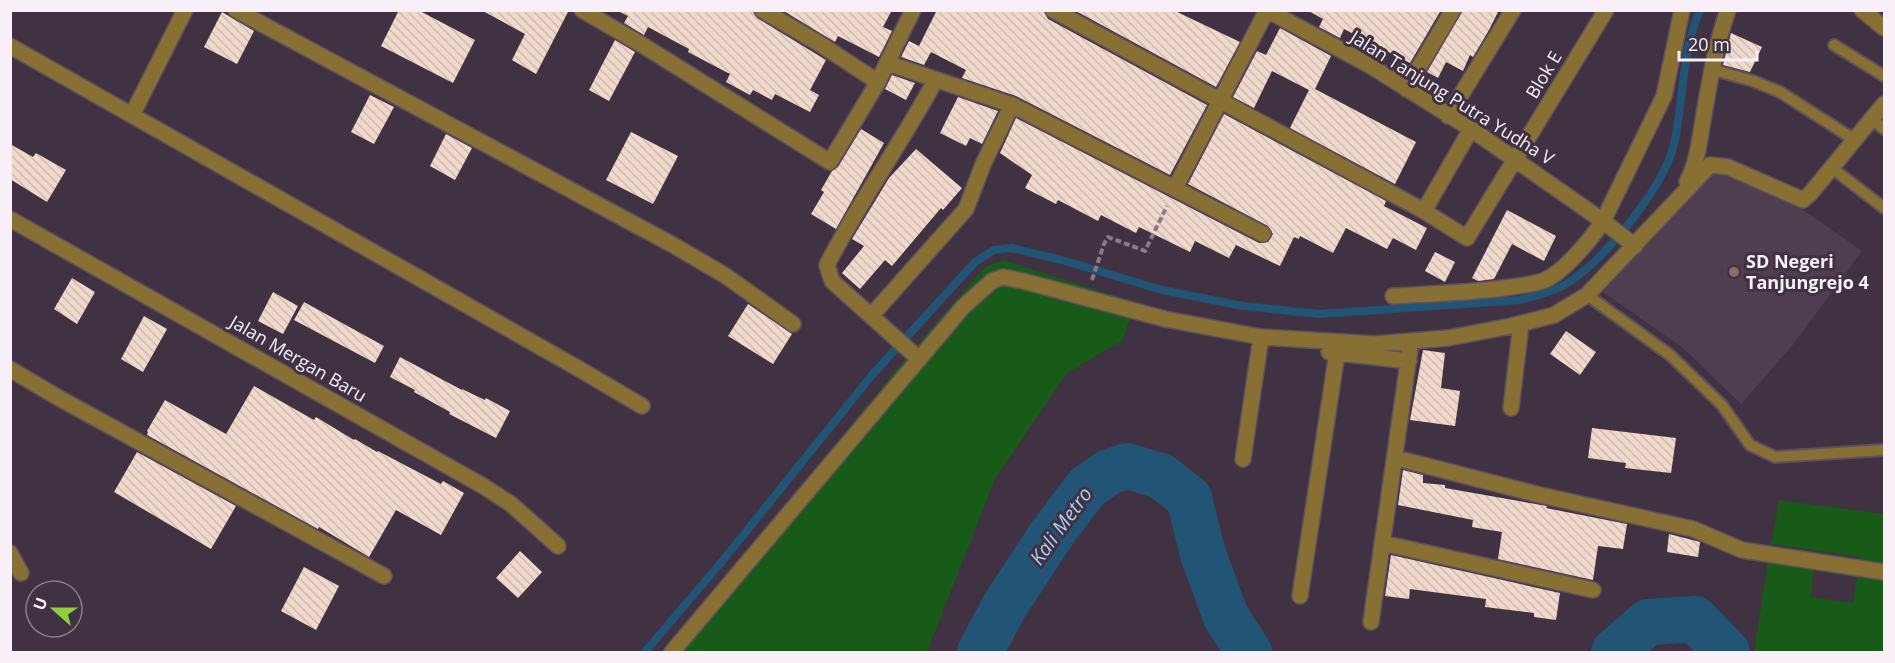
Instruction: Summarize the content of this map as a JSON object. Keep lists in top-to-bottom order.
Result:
{
  "streets": {
    "street": ["Blok E", "Jalan Tanjung Putra Yudha V", "Jalan Mergan Baru"]
  },
  "crossings": [
    ["Blok E", "Jalan Tanjung Putra Yudha V"]
  ],
  "water": ["Kali Metro"],
  "places": ["SD Negeri Tanjungrejo 4"],
  "scale_bar": "20 m",
  "north": "left"
}
